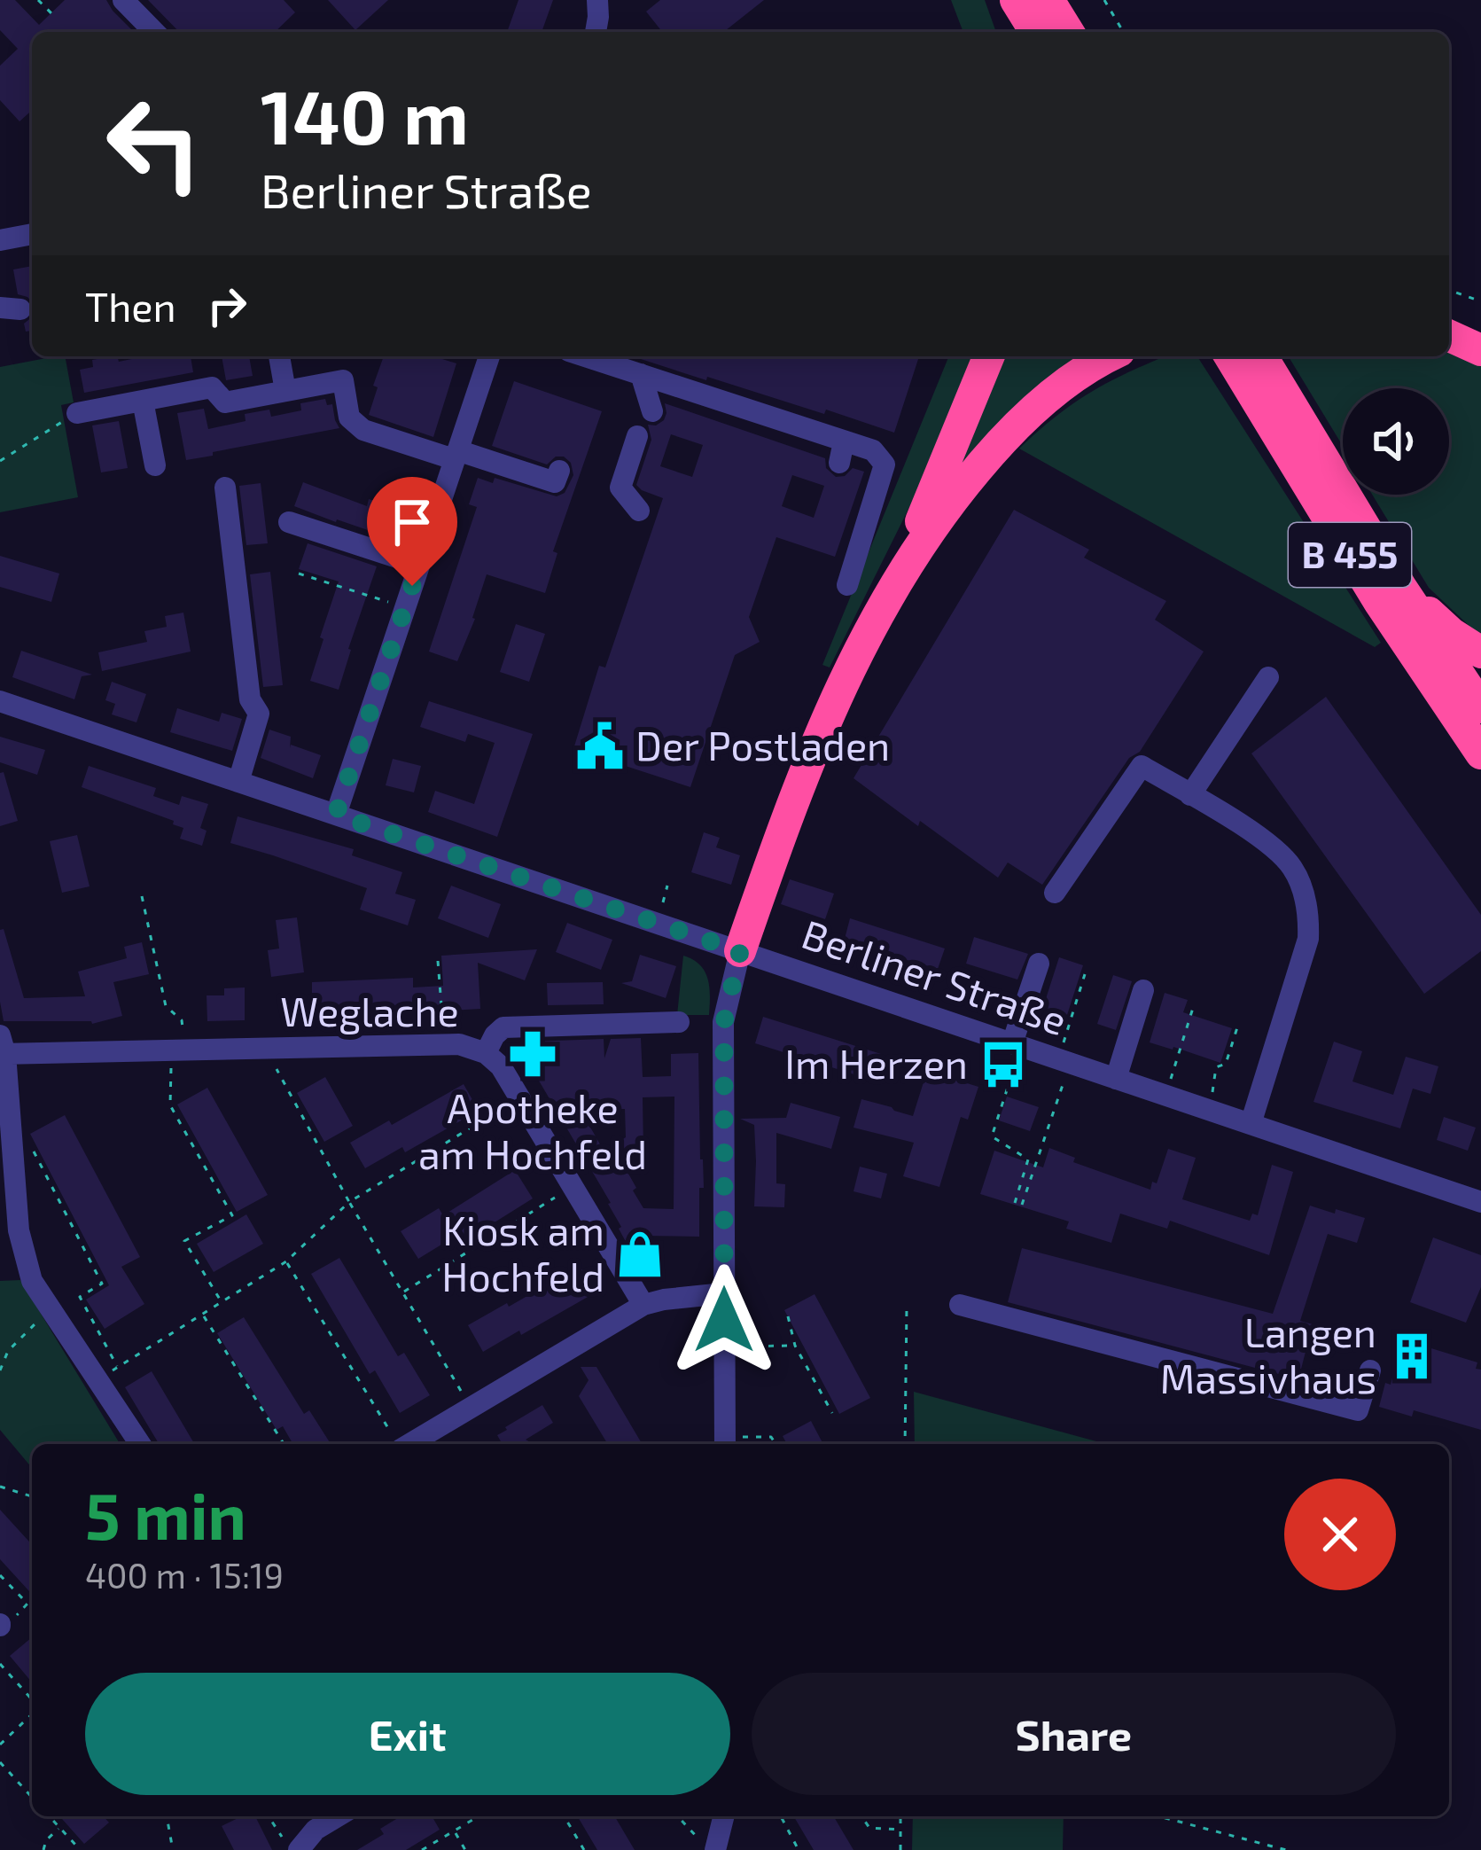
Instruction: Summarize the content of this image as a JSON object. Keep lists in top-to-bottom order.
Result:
{
  "streets": {
    "highway": ["B 455"],
    "street": ["Berliner Straße", "Weglache"]
  },
  "places": {
    "public building": ["Der Postladen"],
    "pharmacy": ["Apotheke am Hochfeld"],
    "bus stop": ["Im Herzen"],
    "shop": ["Kiosk am Hochfeld"],
    "building": ["Langen Massivhaus"]
  },
  "page": {
    "turn": ["140 m", "Berliner Straße"],
    "then": "Then",
    "heading": ["5 min", "400 m · 15:19"],
    "buttons": ["Exit", "Share"]
  }
}
